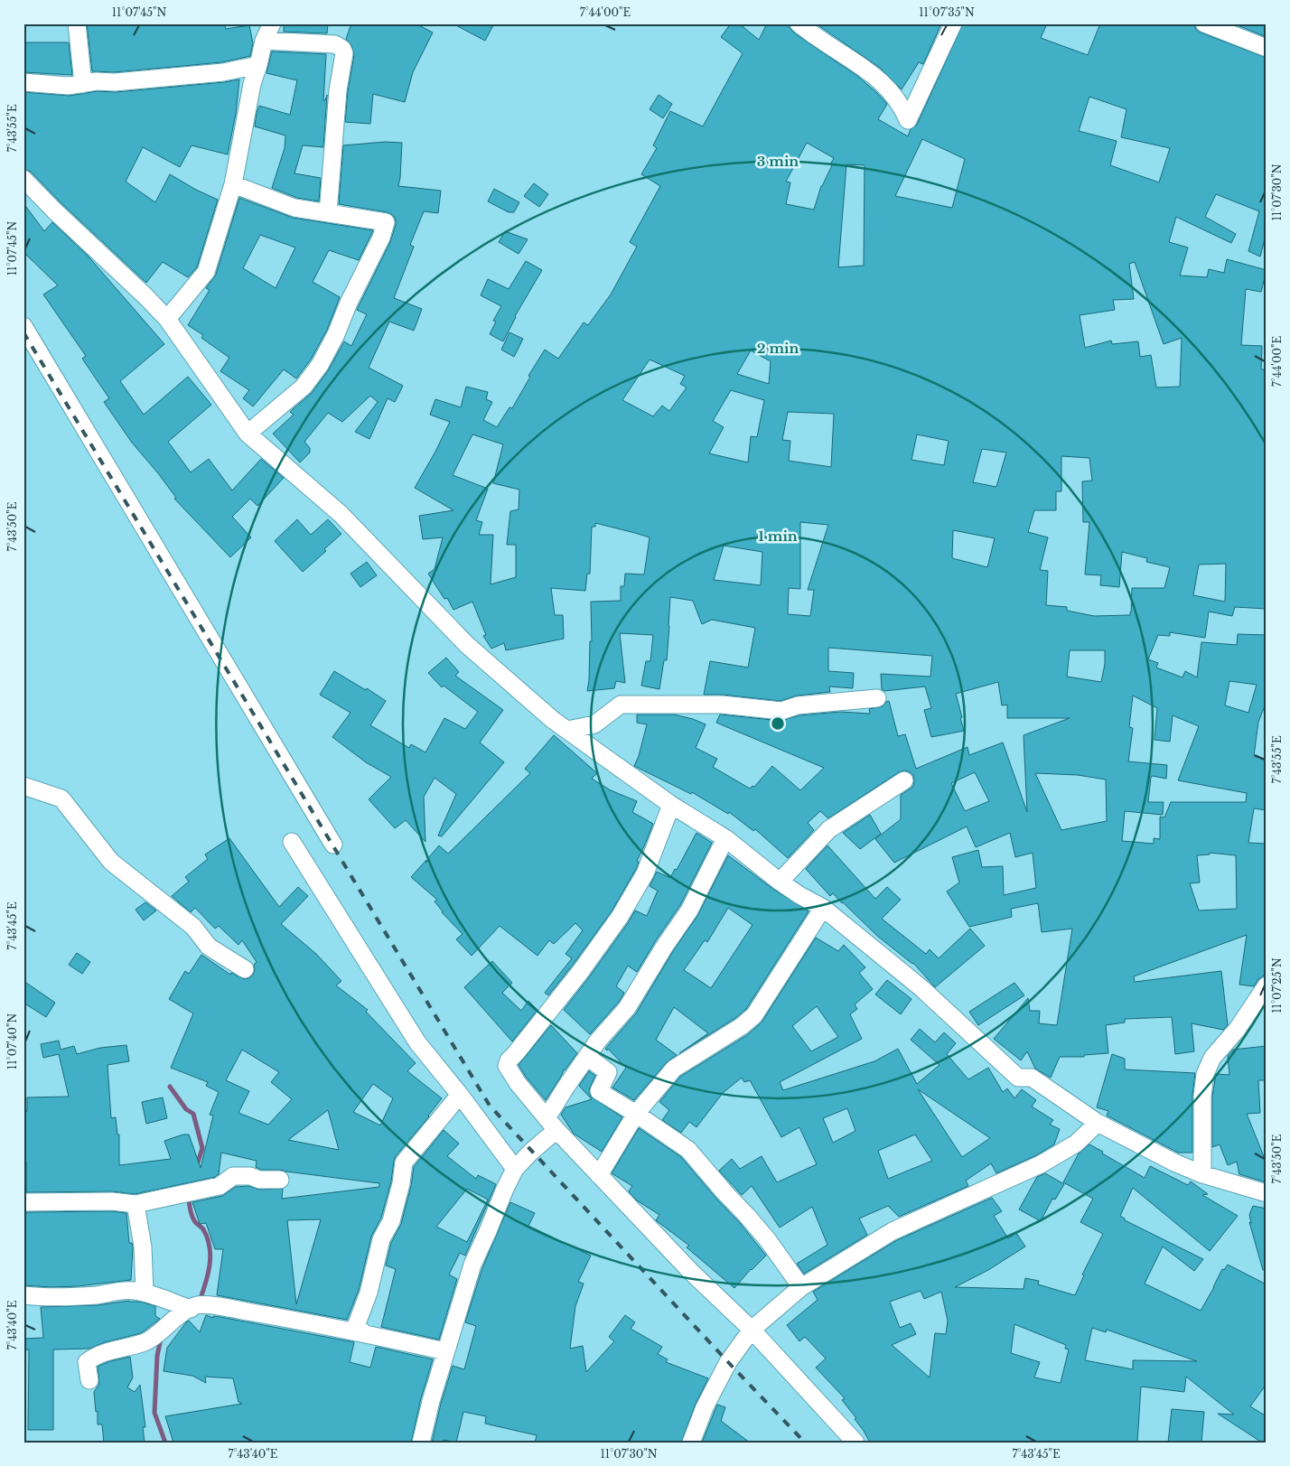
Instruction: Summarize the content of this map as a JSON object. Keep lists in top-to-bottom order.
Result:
{
  "coordinates": [
    "11°07'45\"N",
    "7°44'00\"E",
    "11°07'35\"N",
    "7°43'55\"E",
    "11°07'30\"N",
    "7°43'50\"E",
    "7°43'45\"E",
    "11°07'25\"N",
    "11°07'40\"N",
    "7°43'40\"E"
  ],
  "rings": ["3 min", "2 min", "1 min"]
}
